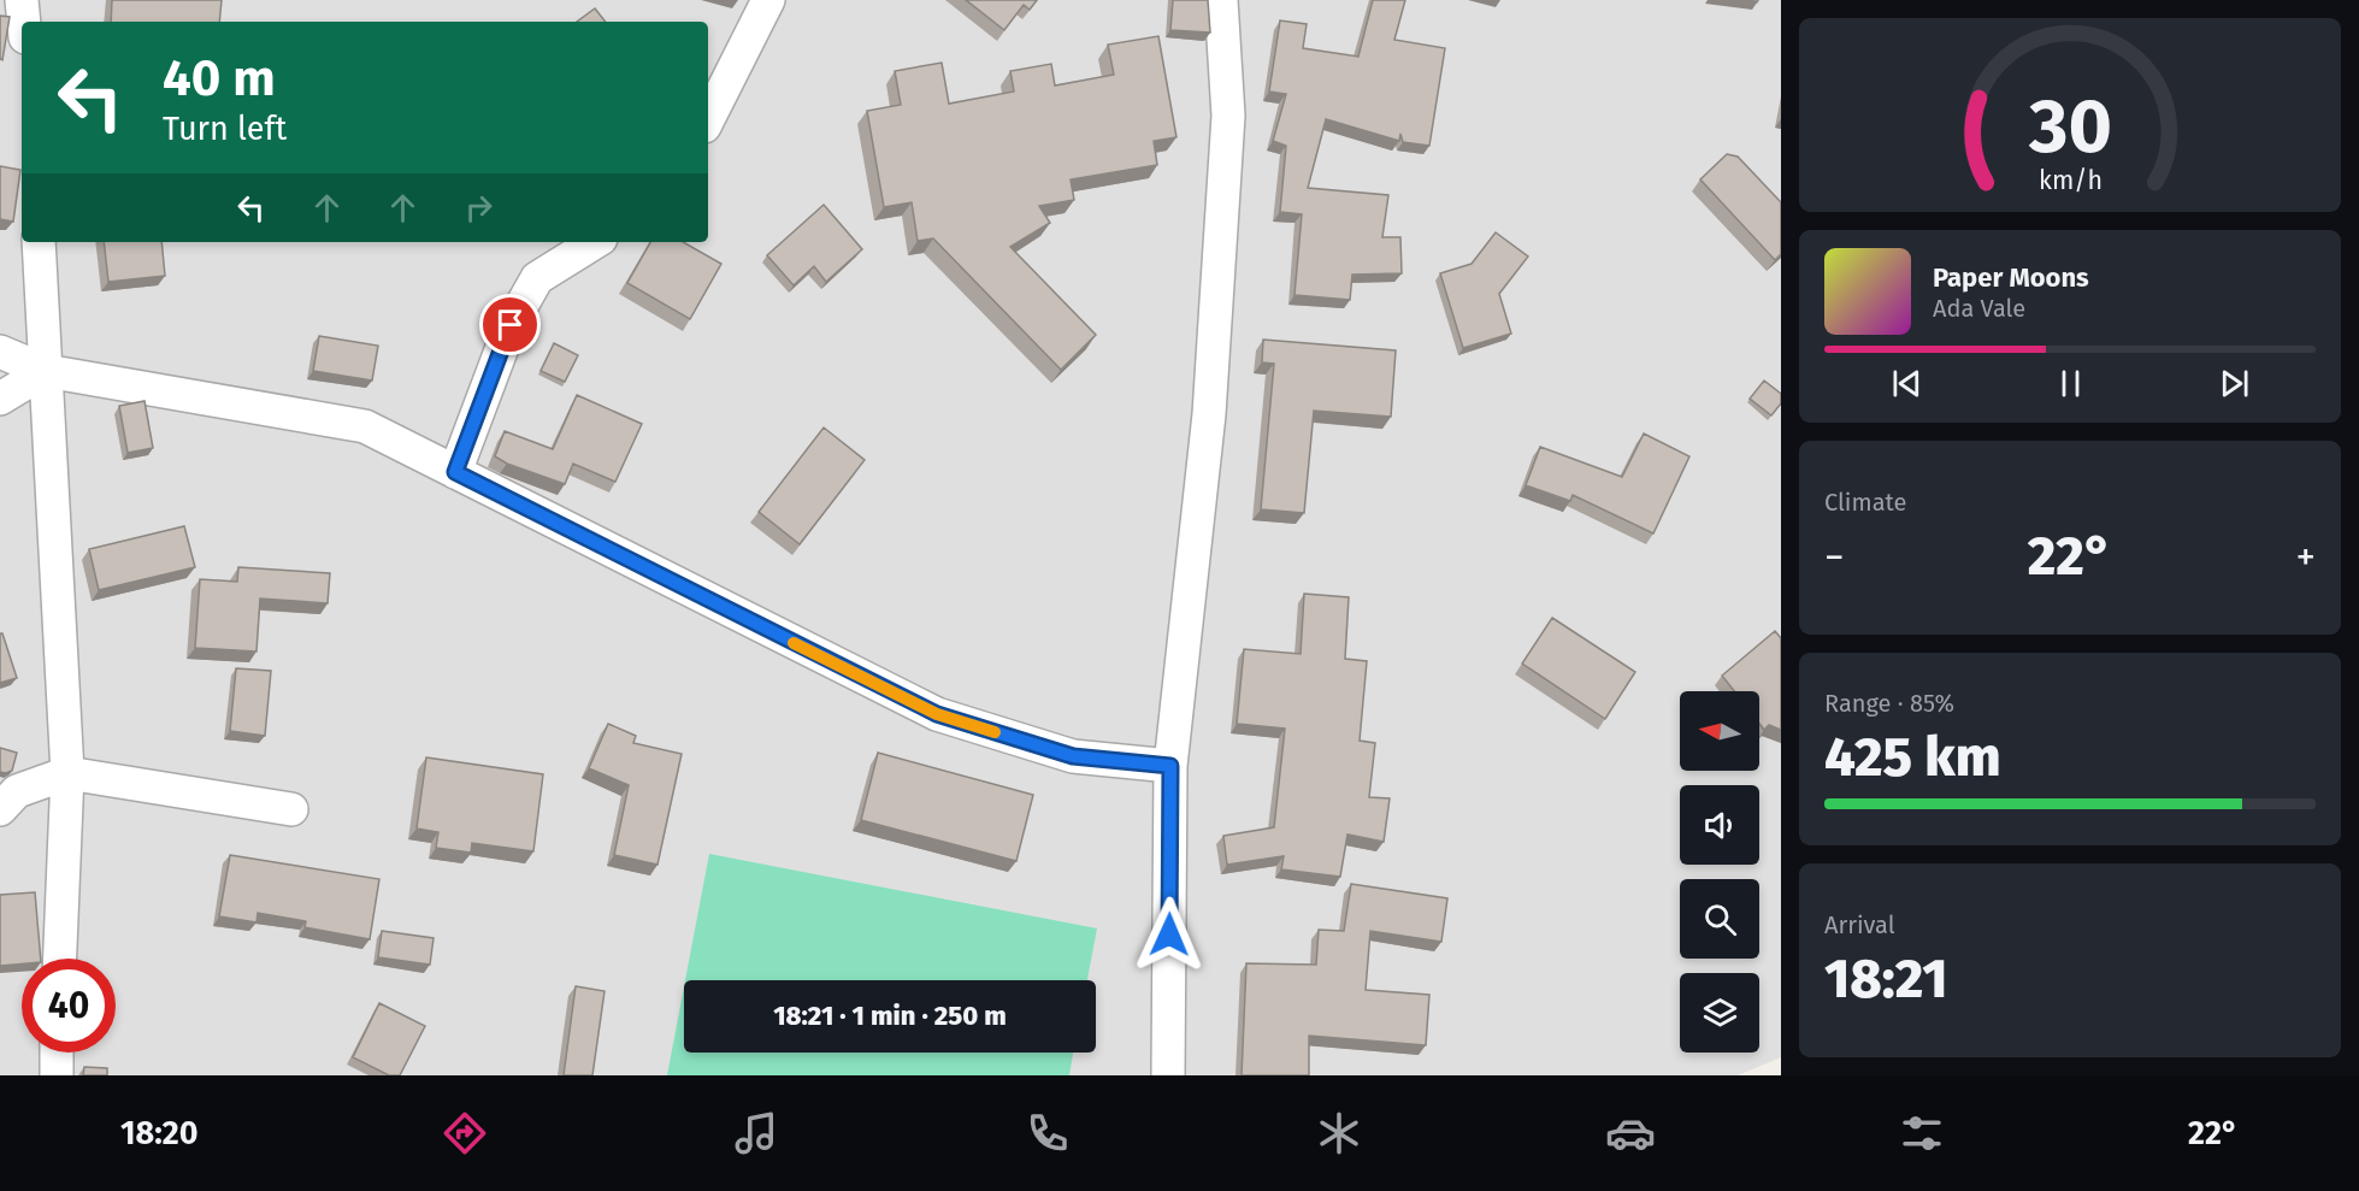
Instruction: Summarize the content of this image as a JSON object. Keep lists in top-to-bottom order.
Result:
{
  "north": "left",
  "page": {
    "turn": ["40 m", "Turn left"],
    "song": ["Paper Moons", "Ada Vale"],
    "tile": [
      "Climate",
      ["Range · 85%", "425 km"],
      ["Arrival", "18:21"]
    ],
    "heat": ["−", "22°", "+"],
    "limit": "40",
    "trip": "18:21 · 1 min · 250 m",
    "tabs": ["18:20", "22°"],
    "gauge": ["30", "km/h"]
  }
}
